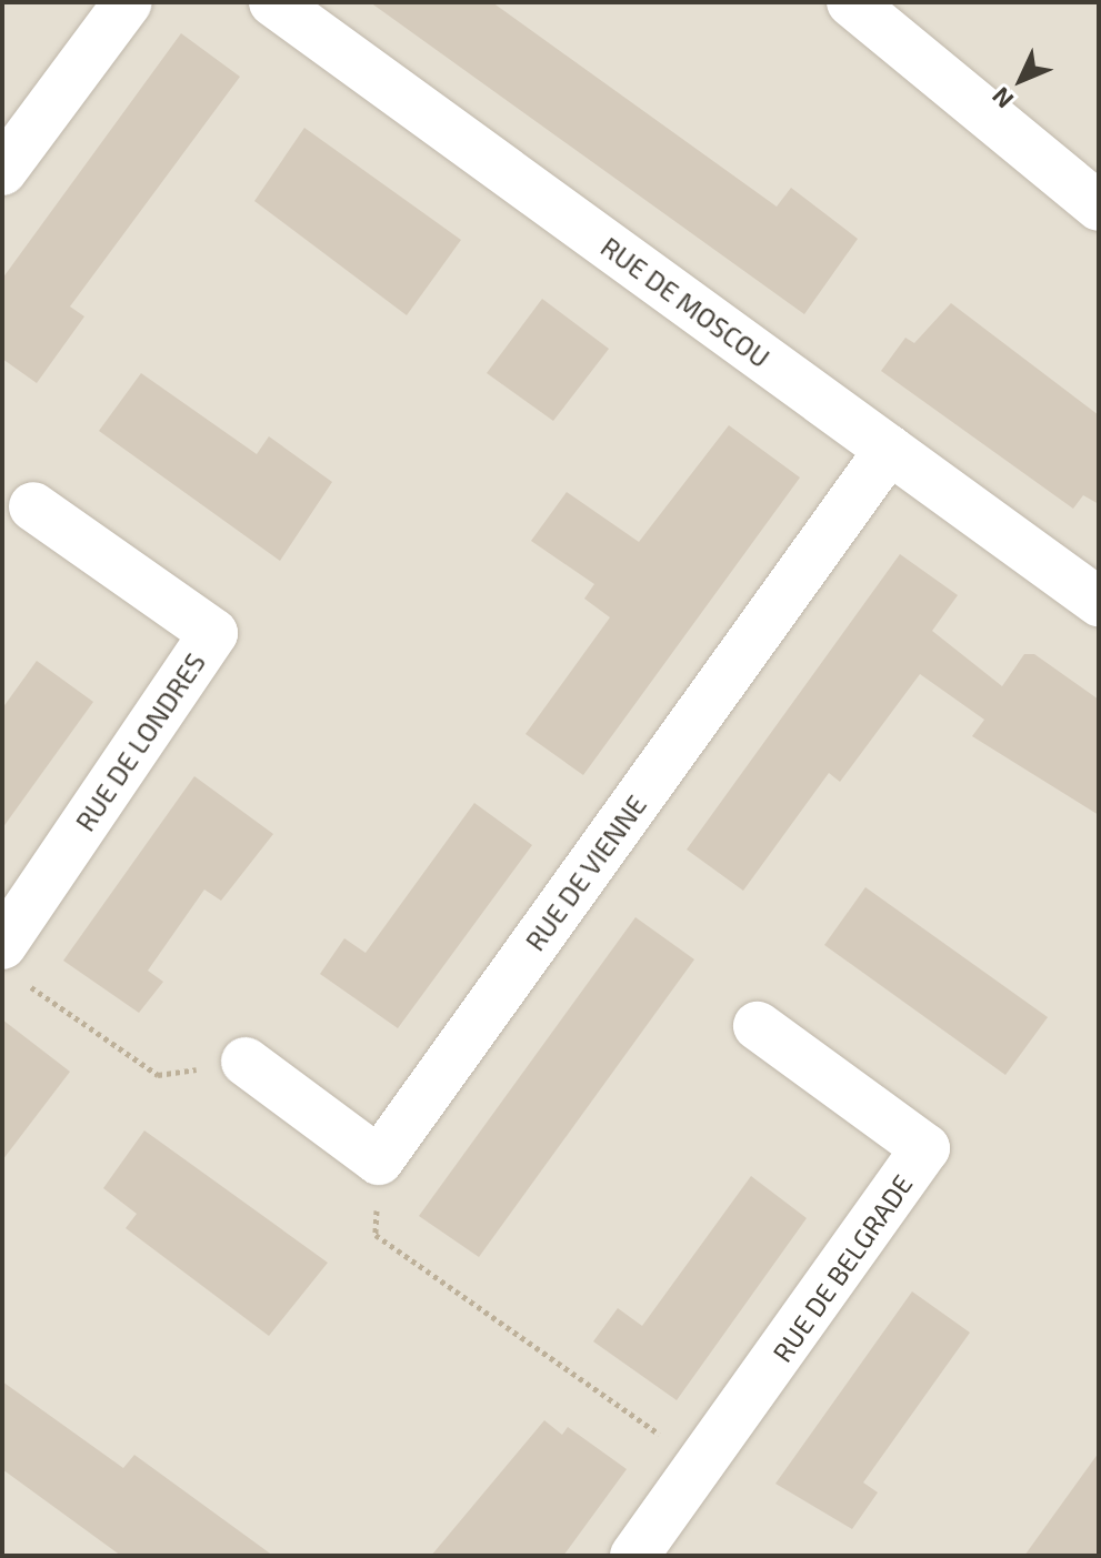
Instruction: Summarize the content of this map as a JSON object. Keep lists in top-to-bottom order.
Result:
{
  "streets": {
    "street": [
      "RUE DE MOSCOU",
      "RUE DE LONDRES",
      "RUE DE VIENNE",
      "RUE DE BELGRADE"
    ]
  },
  "crossings": [
    ["RUE DE MOSCOU", "RUE DE VIENNE"]
  ],
  "north": "bottom left"
}
